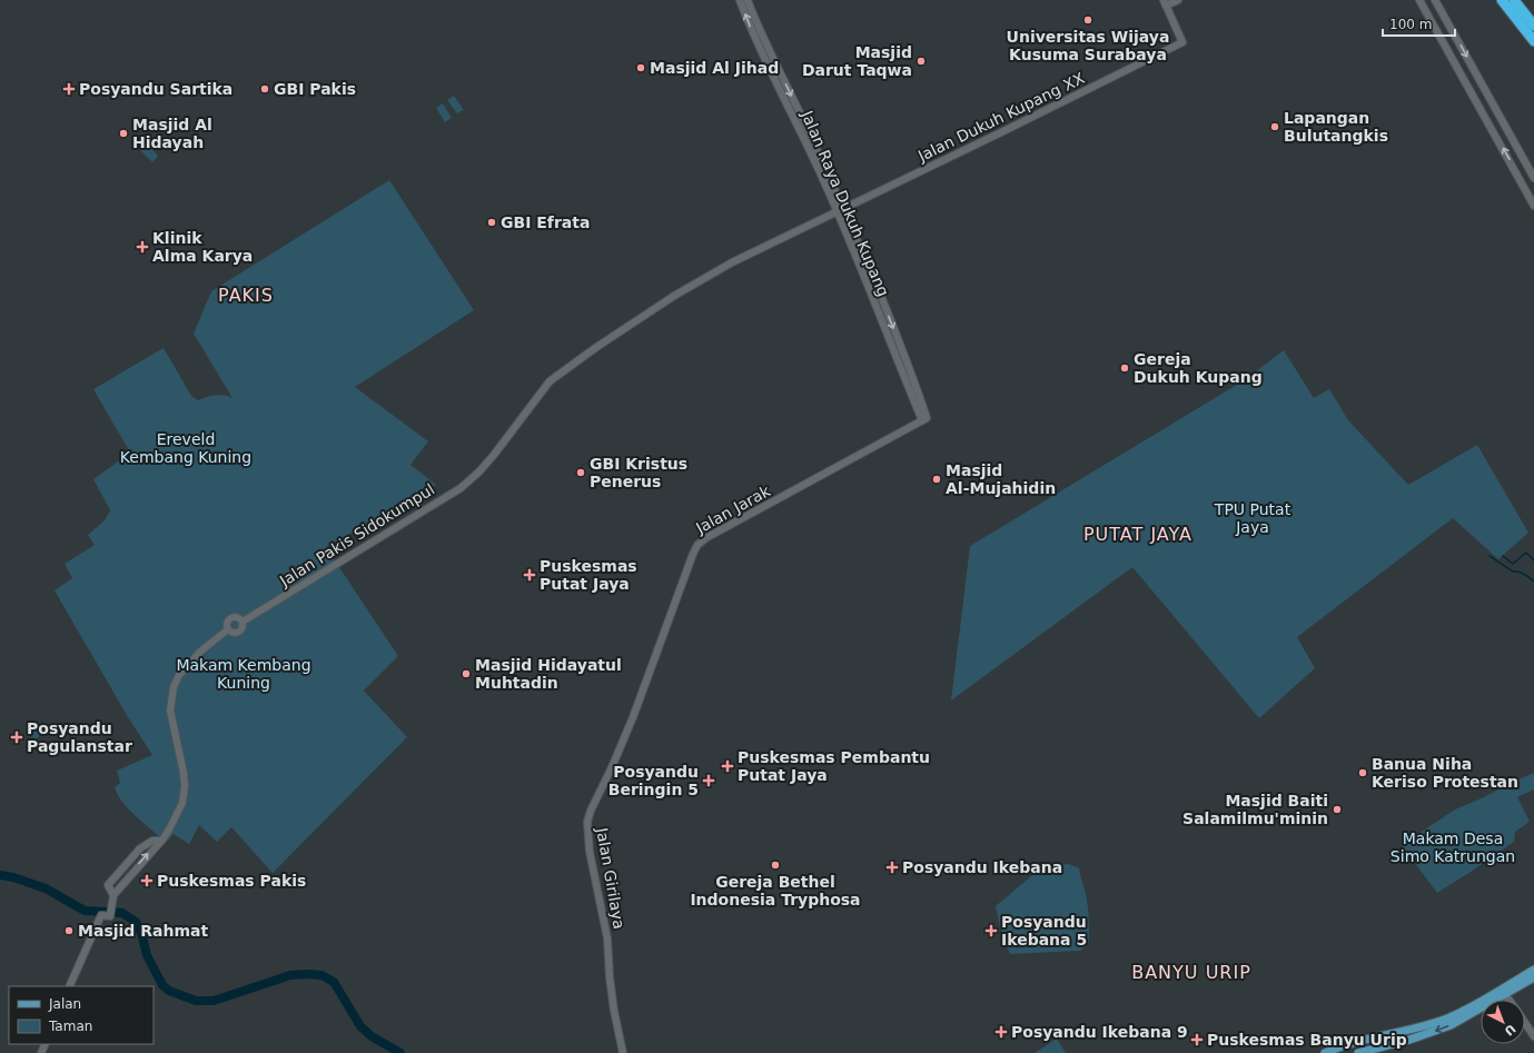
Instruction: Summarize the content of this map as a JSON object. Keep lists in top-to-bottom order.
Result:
{
  "streets": {
    "street": [
      "Jalan Dukuh Kupang XX",
      "Jalan Raya Dukuh Kupang",
      "Jalan Jarak",
      "Jalan Pakis Sidokumpul",
      "Jalan Girilaya"
    ]
  },
  "crossings": [
    ["Jalan Dukuh Kupang XX", "Jalan Raya Dukuh Kupang"],
    ["Jalan Dukuh Kupang XX", "Jalan Pakis Sidokumpul"],
    ["Jalan Raya Dukuh Kupang", "Jalan Jarak"],
    ["Jalan Jarak", "Jalan Girilaya"]
  ],
  "districts": ["PAKIS", "PUTAT JAYA", "BANYU URIP"],
  "parks": [
    "Ereveld Kembang Kuning",
    "TPU Putat Jaya",
    "Makam Kembang Kuning",
    "Makam Desa Simo Katrungan"
  ],
  "places": {
    "other": [
      "Universitas Wijaya Kusuma Surabaya",
      "Masjid Darut Taqwa",
      "Masjid Al Jihad",
      "GBI Pakis",
      "Lapangan Bulutangkis",
      "Masjid Al Hidayah",
      "GBI Efrata",
      "Gereja Dukuh Kupang",
      "GBI Kristus Penerus",
      "Masjid Al-Mujahidin",
      "Masjid Hidayatul Muhtadin",
      "Banua Niha Keriso Protestan",
      "Masjid Baiti Salamilmu'minin",
      "Gereja Bethel Indonesia Tryphosa",
      "Masjid Rahmat"
    ],
    "health": [
      "Posyandu Sartika",
      "Klinik Alma Karya",
      "Puskesmas Putat Jaya",
      "Posyandu Pagulanstar",
      "Puskesmas Pembantu Putat Jaya",
      "Posyandu Beringin 5",
      "Posyandu Ikebana",
      "Puskesmas Pakis",
      "Posyandu Ikebana 5",
      "Posyandu Ikebana 9",
      "Puskesmas Banyu Urip"
    ]
  },
  "legend": ["Jalan", "Taman"],
  "scale_bar": "100 m",
  "north": "bottom right"
}
